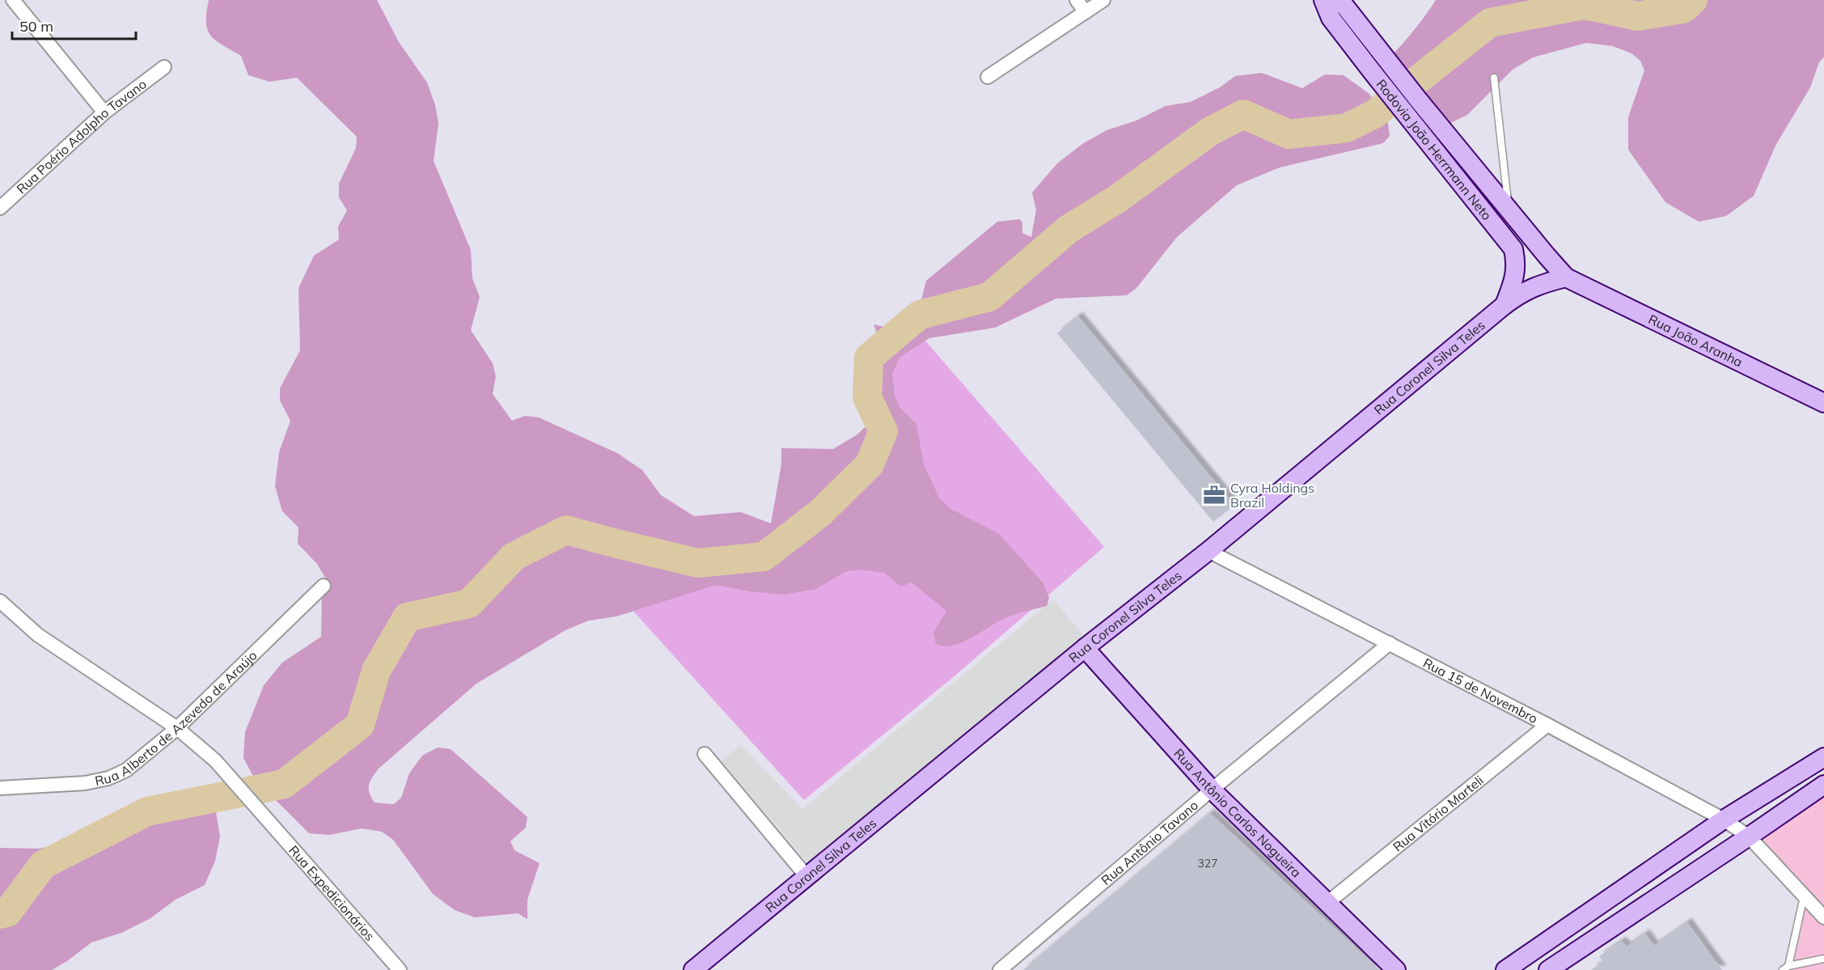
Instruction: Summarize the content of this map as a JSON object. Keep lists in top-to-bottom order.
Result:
{
  "streets": {
    "main road": [
      "Rodovia João Herrmann Neto",
      "Rua João Aranha",
      "Rua Coronel Silva Teles",
      "Rua Antônio Carlos Nogueira"
    ],
    "street": [
      "Rua Poério Adolpho Tavano",
      "Rua 15 de Novembro",
      "Rua Alberto de Azevedo de Araújo",
      "Rua Vitório Marteli",
      "Rua Antônio Tavano",
      "Rua Expedicionários"
    ]
  },
  "crossings": [
    ["Rodovia João Herrmann Neto", "Rua João Aranha"],
    ["Rodovia João Herrmann Neto", "Rua Coronel Silva Teles"],
    ["Rua João Aranha", "Rua Coronel Silva Teles"],
    ["Rua Coronel Silva Teles", "Rua 15 de Novembro"],
    ["Rua Coronel Silva Teles", "Rua Antônio Carlos Nogueira"],
    ["Rua 15 de Novembro", "Rua Vitório Marteli"],
    ["Rua 15 de Novembro", "Rua Antônio Tavano"],
    ["Rua Alberto de Azevedo de Araújo", "Rua Expedicionários"],
    ["Rua Antônio Carlos Nogueira", "Rua Vitório Marteli"],
    ["Rua Antônio Carlos Nogueira", "Rua Antônio Tavano"]
  ],
  "places": {
    "office": ["Cyra Holdings Brazil"]
  },
  "house_numbers": ["327"],
  "scale_bar": "50 m"
}
